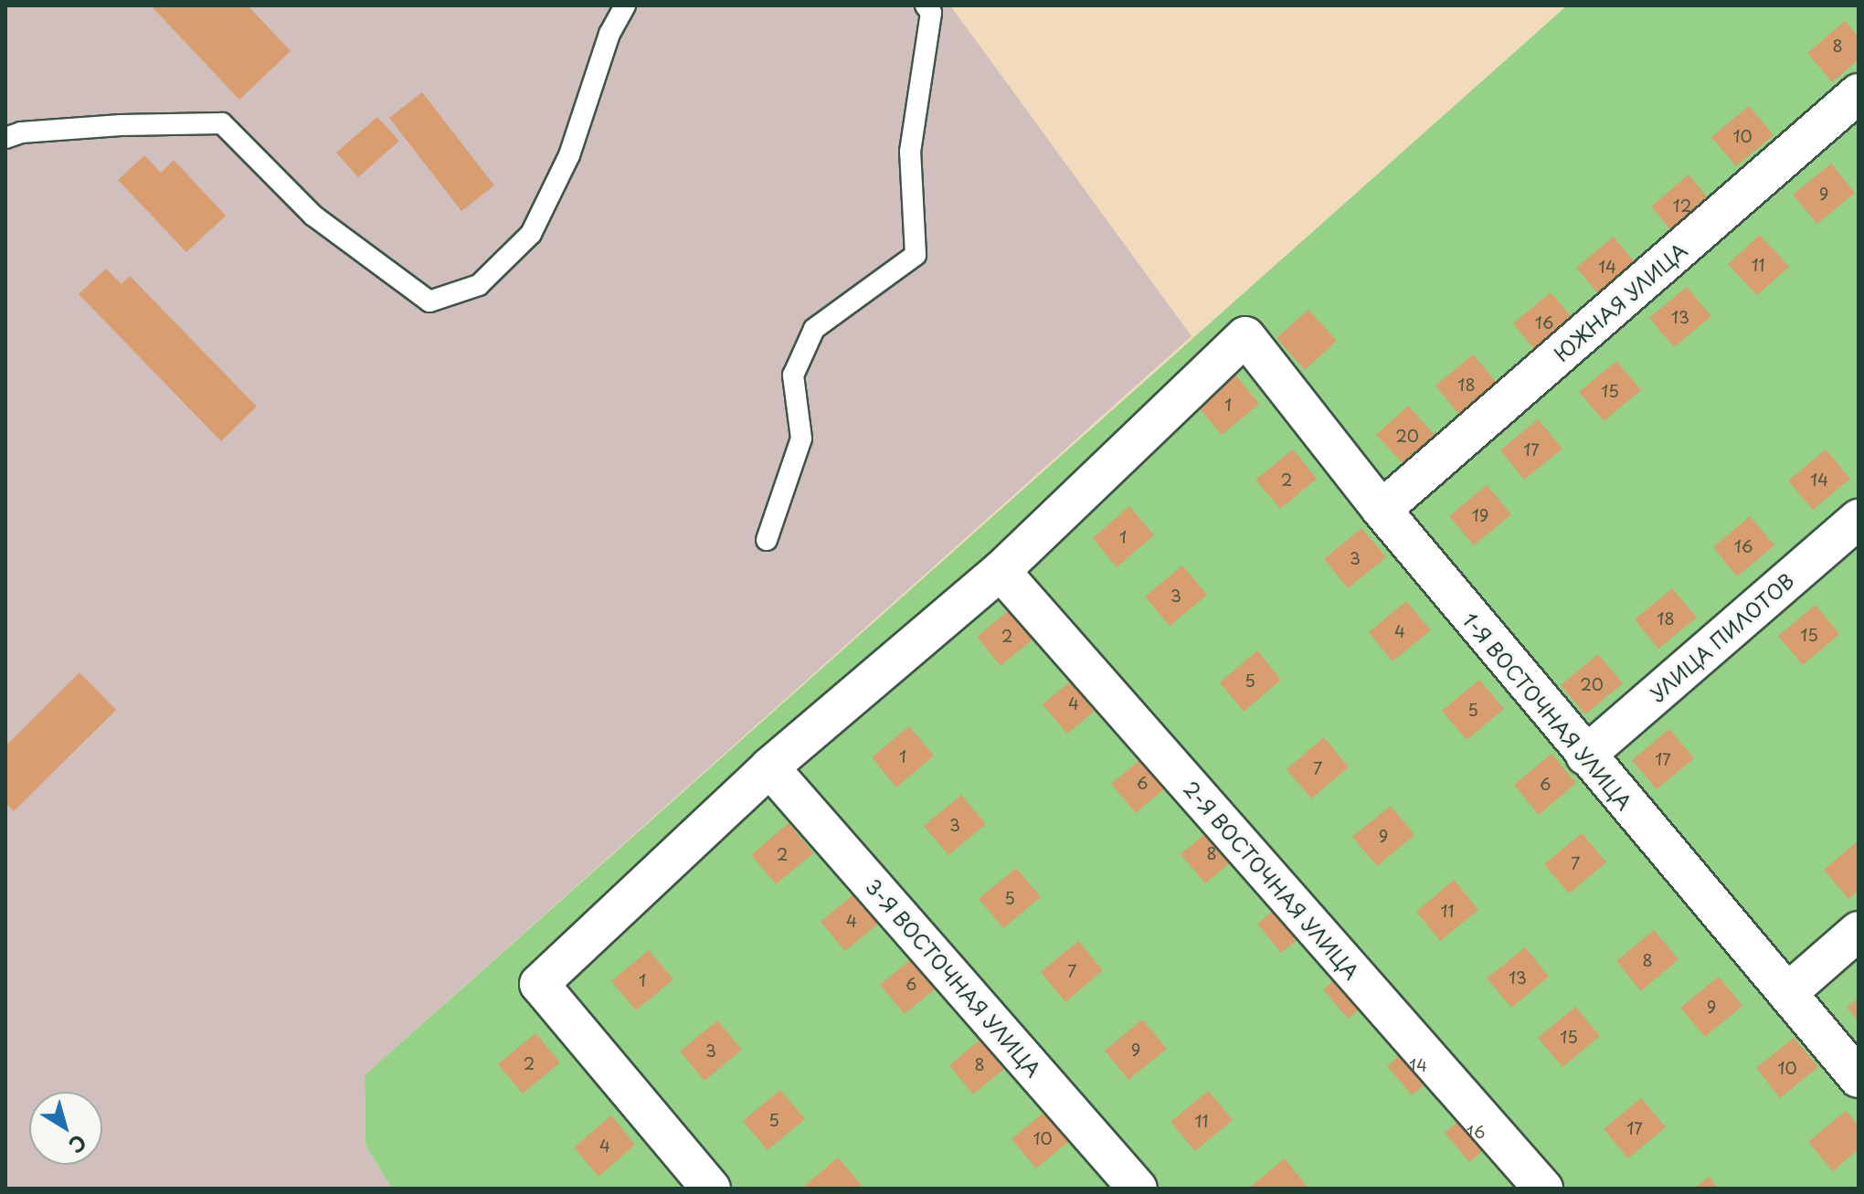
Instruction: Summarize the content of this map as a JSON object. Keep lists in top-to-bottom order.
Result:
{
  "streets": {
    "street": [
      "ЮЖНАЯ УЛИЦА",
      "УЛИЦА ПИЛОТОВ",
      "1-Я ВОСТОЧНАЯ УЛИЦА",
      "2-Я ВОСТОЧНАЯ УЛИЦА",
      "3-Я ВОСТОЧНАЯ УЛИЦА"
    ]
  },
  "crossings": [
    ["ЮЖНАЯ УЛИЦА", "1-Я ВОСТОЧНАЯ УЛИЦА"],
    ["УЛИЦА ПИЛОТОВ", "1-Я ВОСТОЧНАЯ УЛИЦА"],
    ["1-Я ВОСТОЧНАЯ УЛИЦА", "2-Я ВОСТОЧНАЯ УЛИЦА"]
  ],
  "house_numbers": [
    "8",
    "10",
    "9",
    "12",
    "11",
    "14",
    "13",
    "16",
    "18",
    "15",
    "1",
    "20",
    "17",
    "2",
    "14",
    "19",
    "1",
    "16",
    "3",
    "3",
    "18",
    "4",
    "15",
    "2",
    "5",
    "20",
    "4",
    "5",
    "1",
    "17",
    "7",
    "6",
    "6",
    "3",
    "9",
    "8",
    "2",
    "7",
    "5",
    "11",
    "4",
    "8",
    "7",
    "13",
    "1",
    "6",
    "9",
    "15",
    "9",
    "3",
    "2",
    "8",
    "14",
    "10",
    "5",
    "11",
    "17",
    "16",
    "10",
    "4"
  ],
  "north": "bottom right"
}
